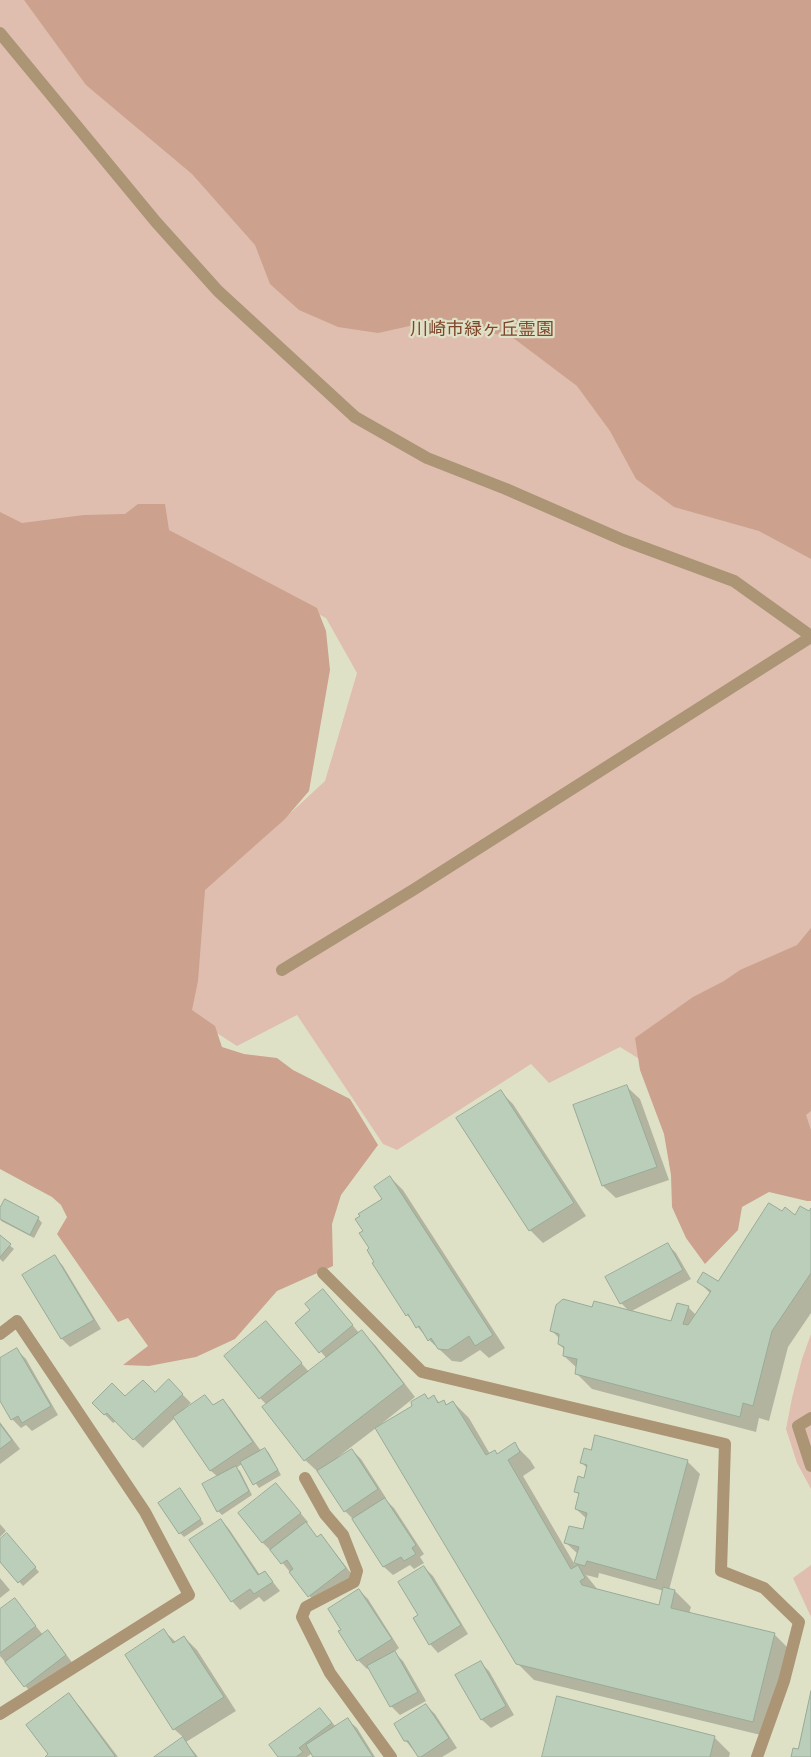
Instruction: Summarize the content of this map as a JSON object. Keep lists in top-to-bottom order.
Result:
{
  "parks": ["川崎市緑ヶ丘霊園"]
}
